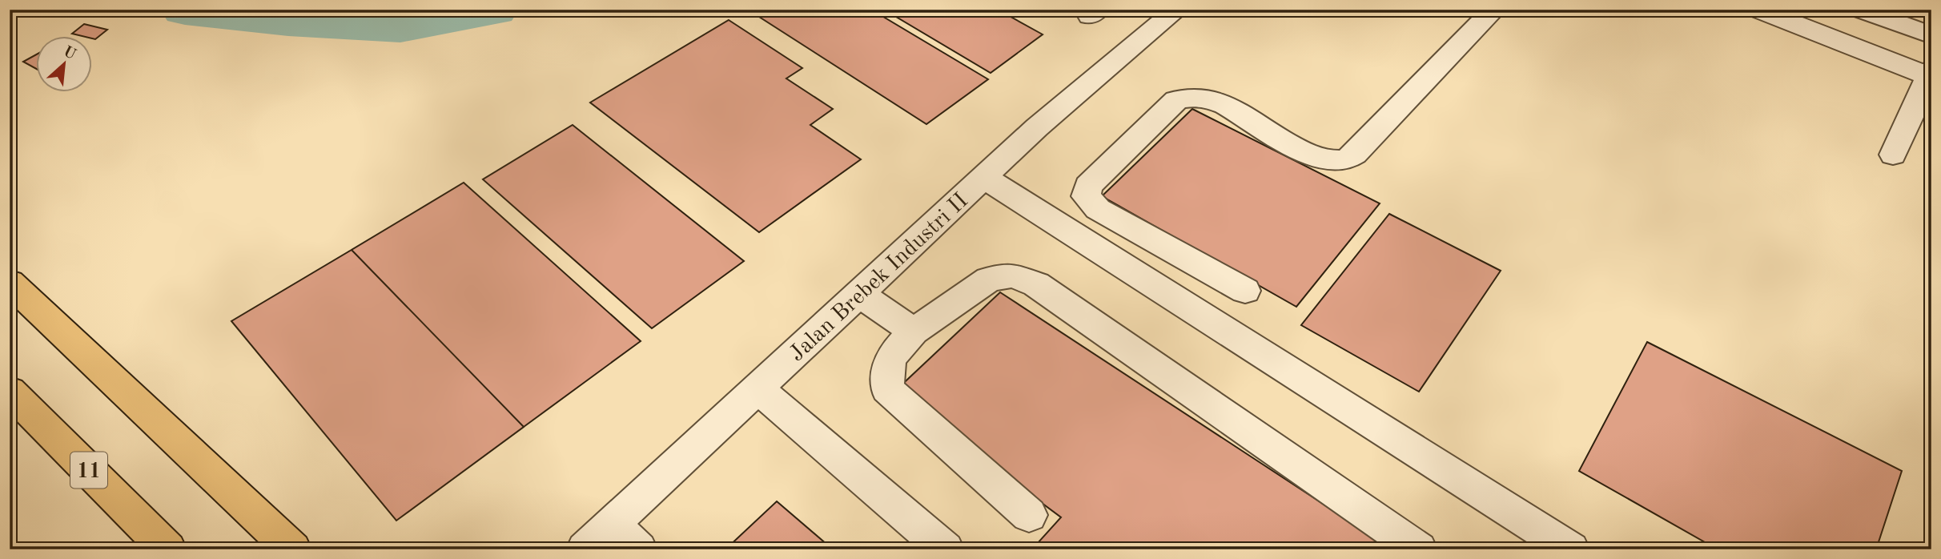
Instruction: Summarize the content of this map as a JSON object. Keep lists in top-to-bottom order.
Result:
{
  "streets": {
    "highway": ["11"],
    "street": ["Jalan Brebek Industri II"]
  },
  "north": "top right"
}
